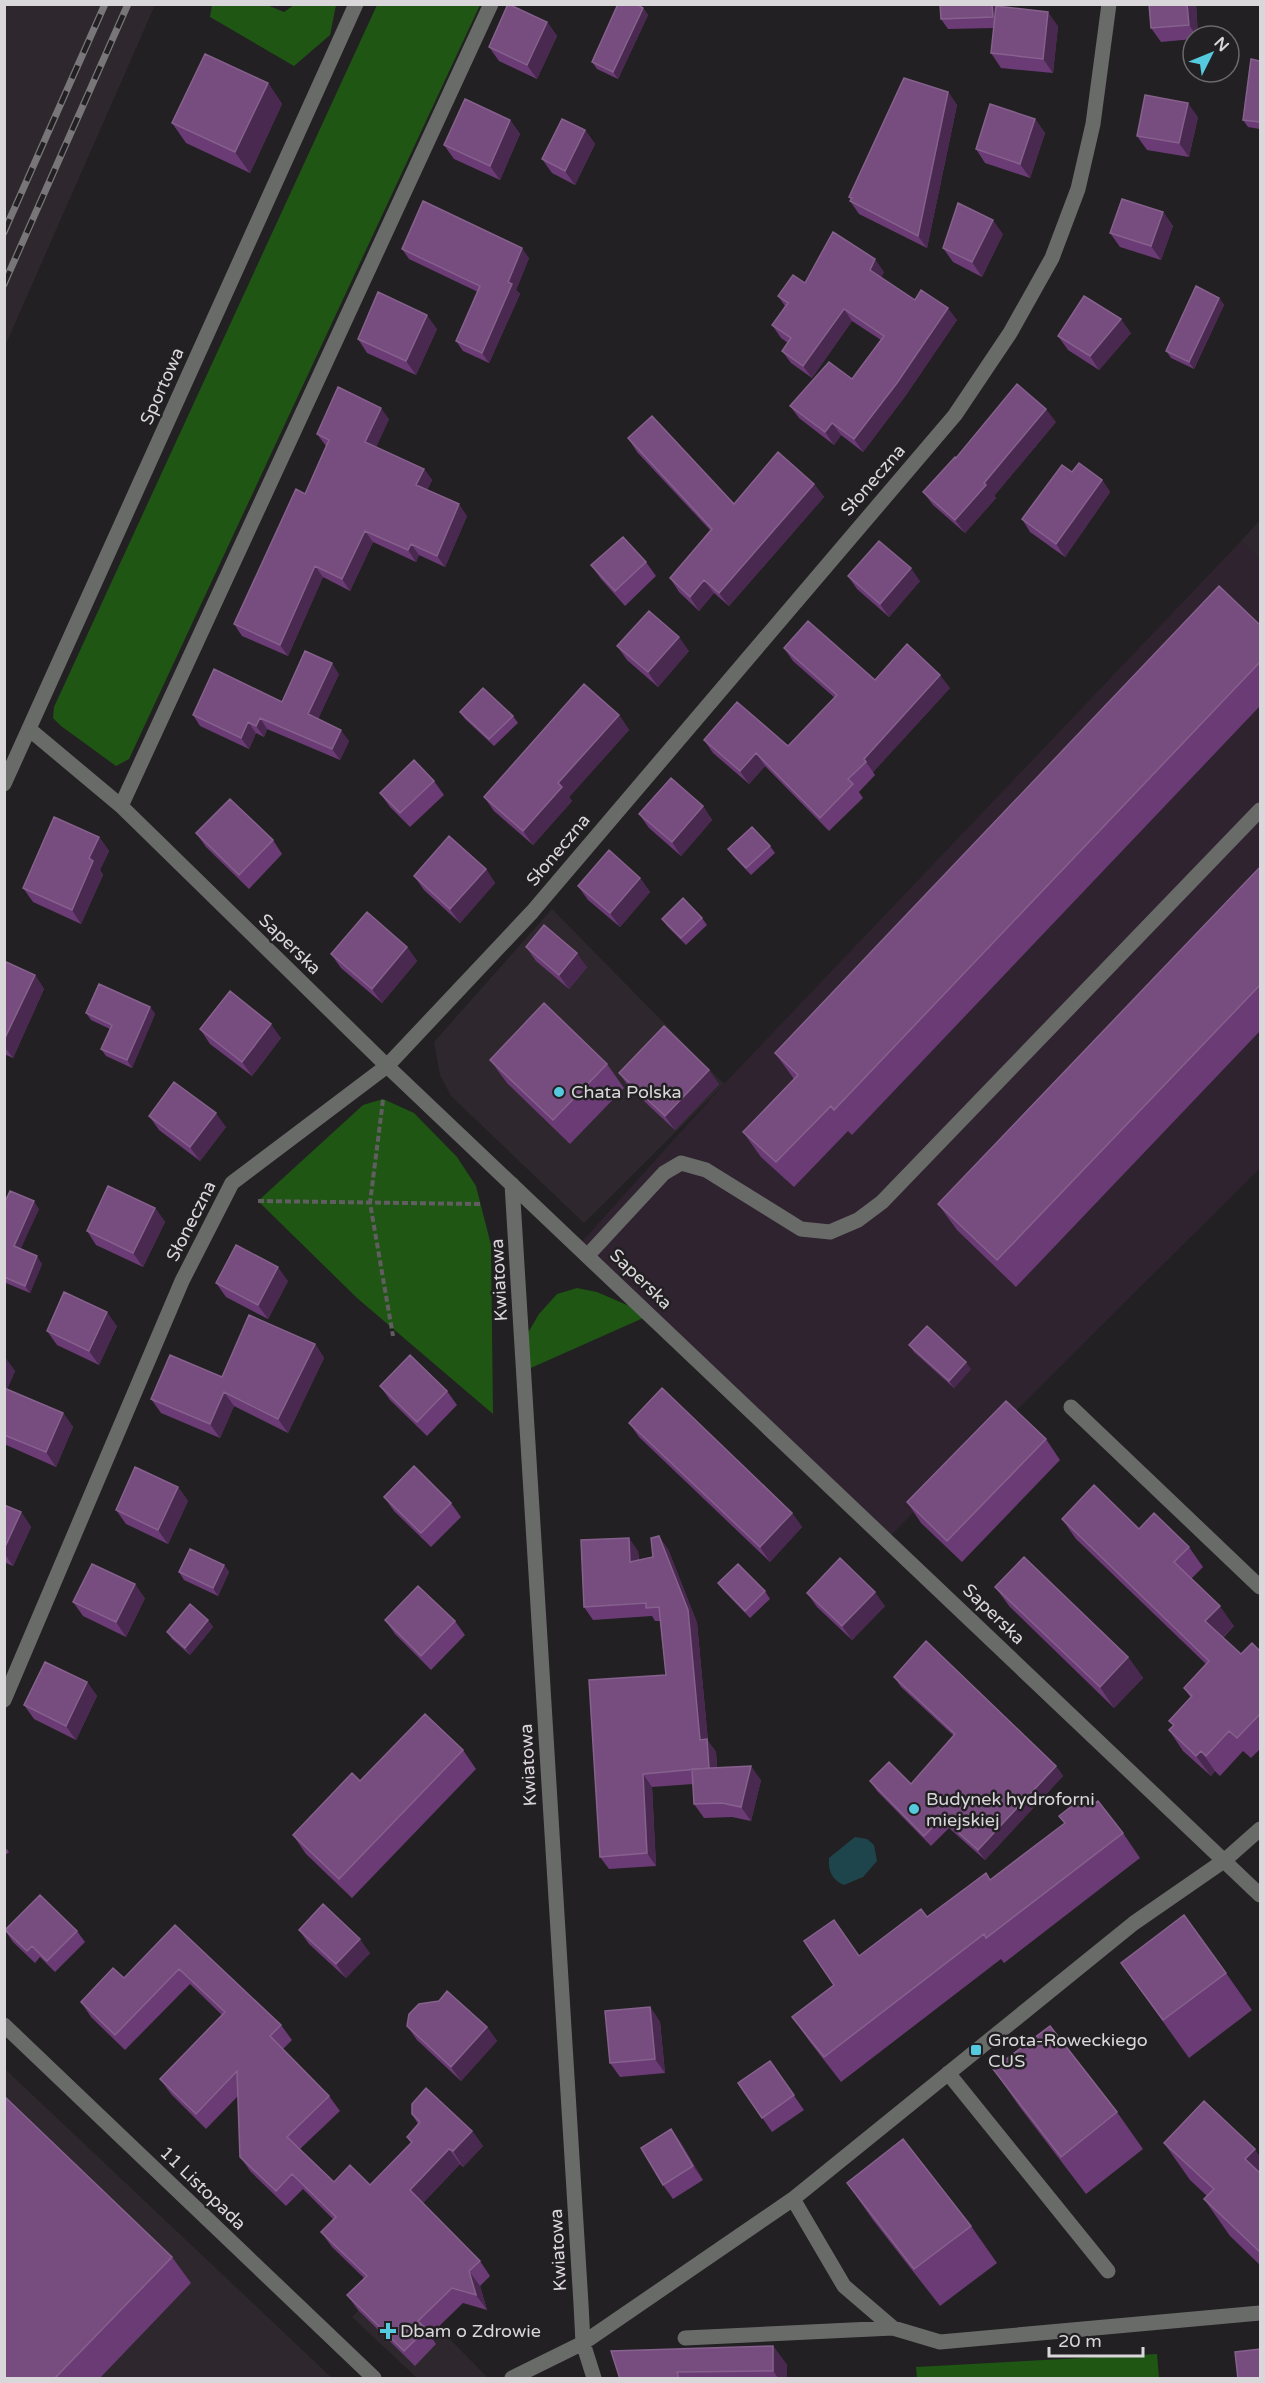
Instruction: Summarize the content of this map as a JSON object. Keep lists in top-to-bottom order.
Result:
{
  "streets": {
    "street": [
      "Sportowa",
      "Słoneczna",
      "Saperska",
      "Kwiatowa",
      "11 Listopada"
    ]
  },
  "crossings": [
    ["Sportowa", "Saperska"],
    ["Słoneczna", "Saperska"],
    ["Saperska", "Kwiatowa"]
  ],
  "places": {
    "other": ["Chata Polska", "Budynek hydroforni miejskiej"],
    "transit": ["Grota-Roweckiego CUS"],
    "health": ["Dbam o Zdrowie"]
  },
  "scale_bar": "20 m",
  "north": "top right"
}
